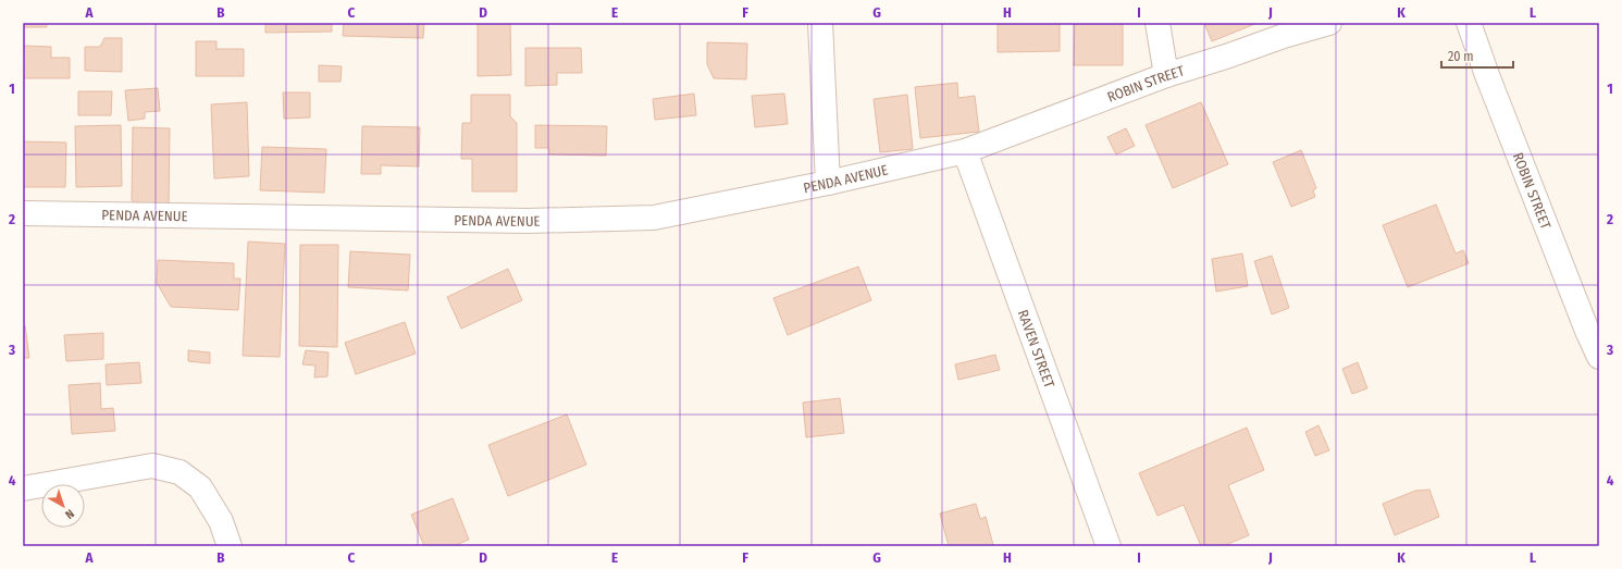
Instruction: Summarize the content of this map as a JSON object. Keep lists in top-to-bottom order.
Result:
{
  "streets": {
    "street": ["ROBIN STREET", "PENDA AVENUE", "RAVEN STREET"]
  },
  "crossings": [
    ["ROBIN STREET", "PENDA AVENUE"],
    ["ROBIN STREET", "RAVEN STREET"],
    ["PENDA AVENUE", "RAVEN STREET"]
  ],
  "scale_bar": "20 m",
  "north": "bottom right",
  "grid": {
    "columns": [
      "A",
      "B",
      "C",
      "D",
      "E",
      "F",
      "G",
      "H",
      "I",
      "J",
      "K",
      "L"
    ],
    "rows": [
      "1",
      "2",
      "3",
      "4"
    ]
  }
}
